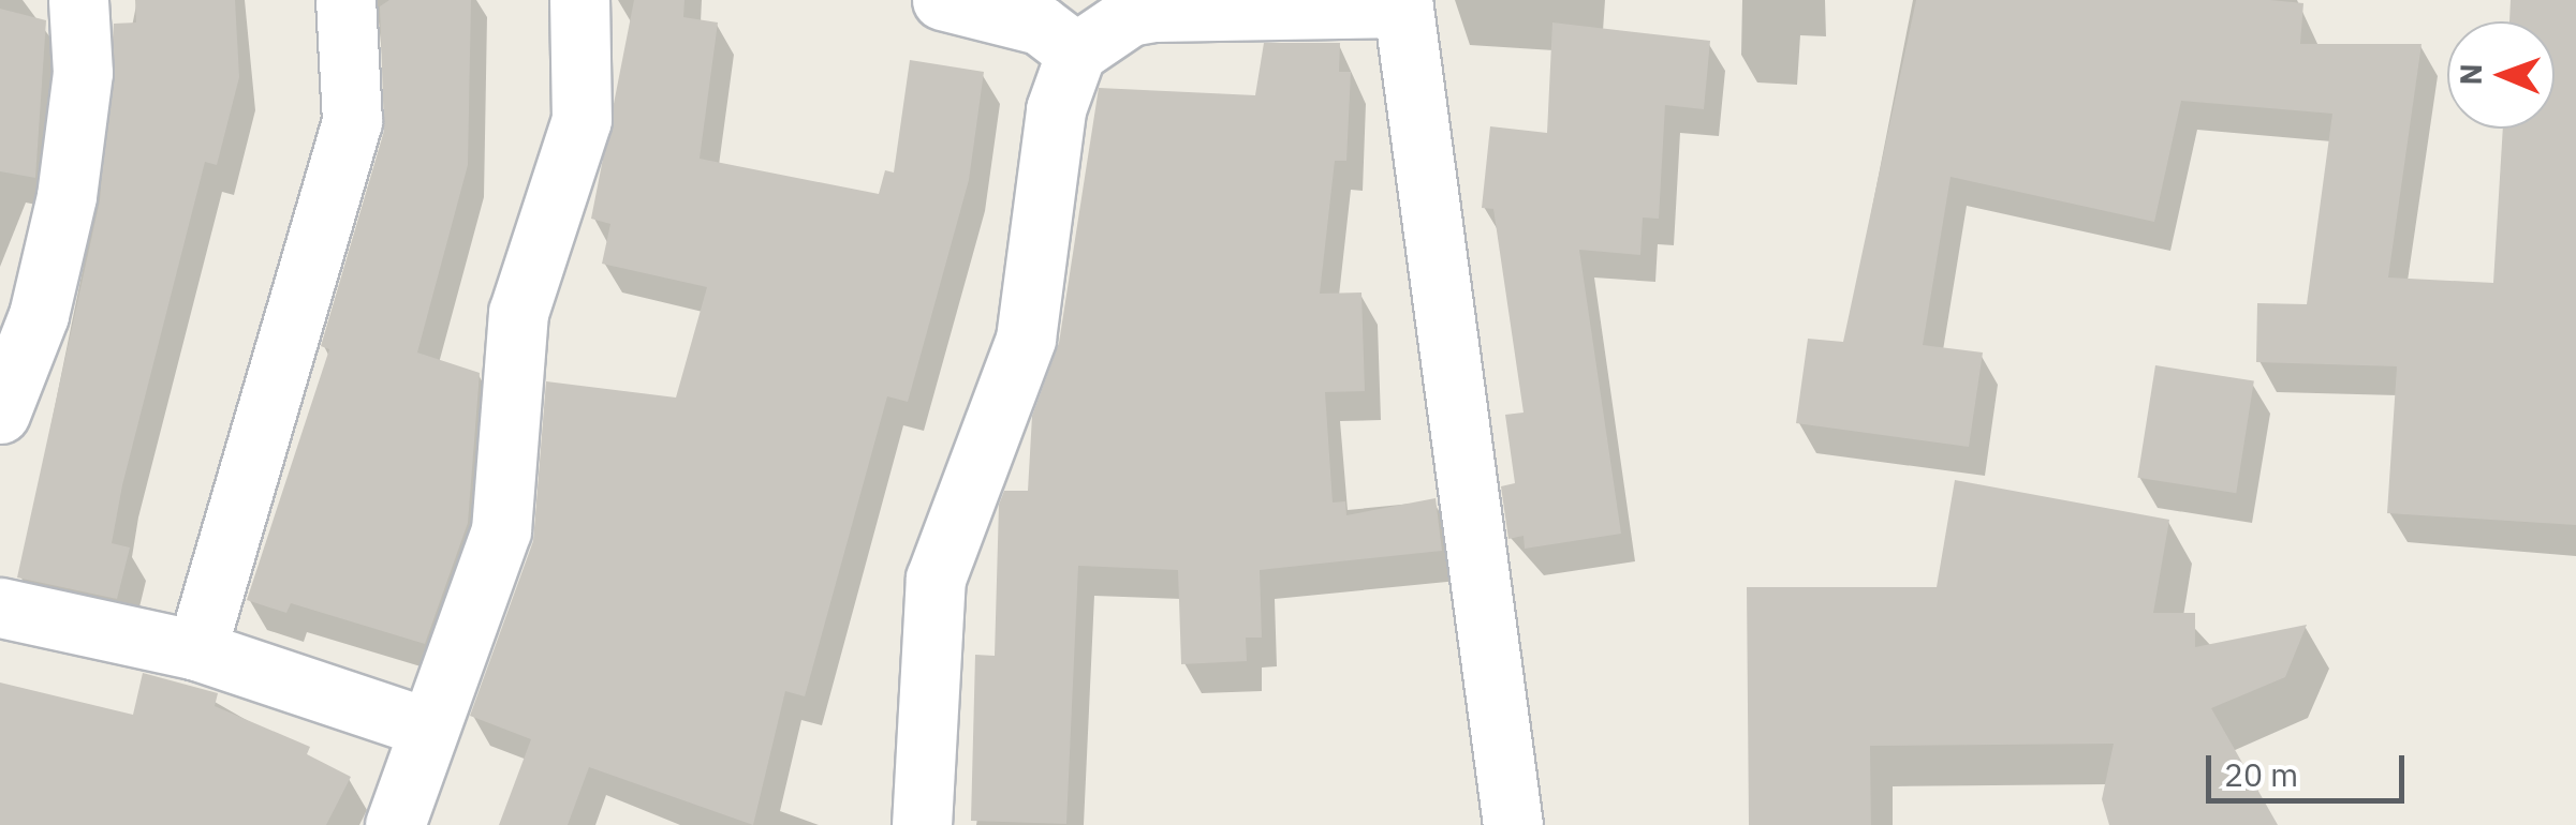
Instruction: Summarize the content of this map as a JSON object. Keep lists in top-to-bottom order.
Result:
{
  "scale_bar": "20 m",
  "north": "left"
}
